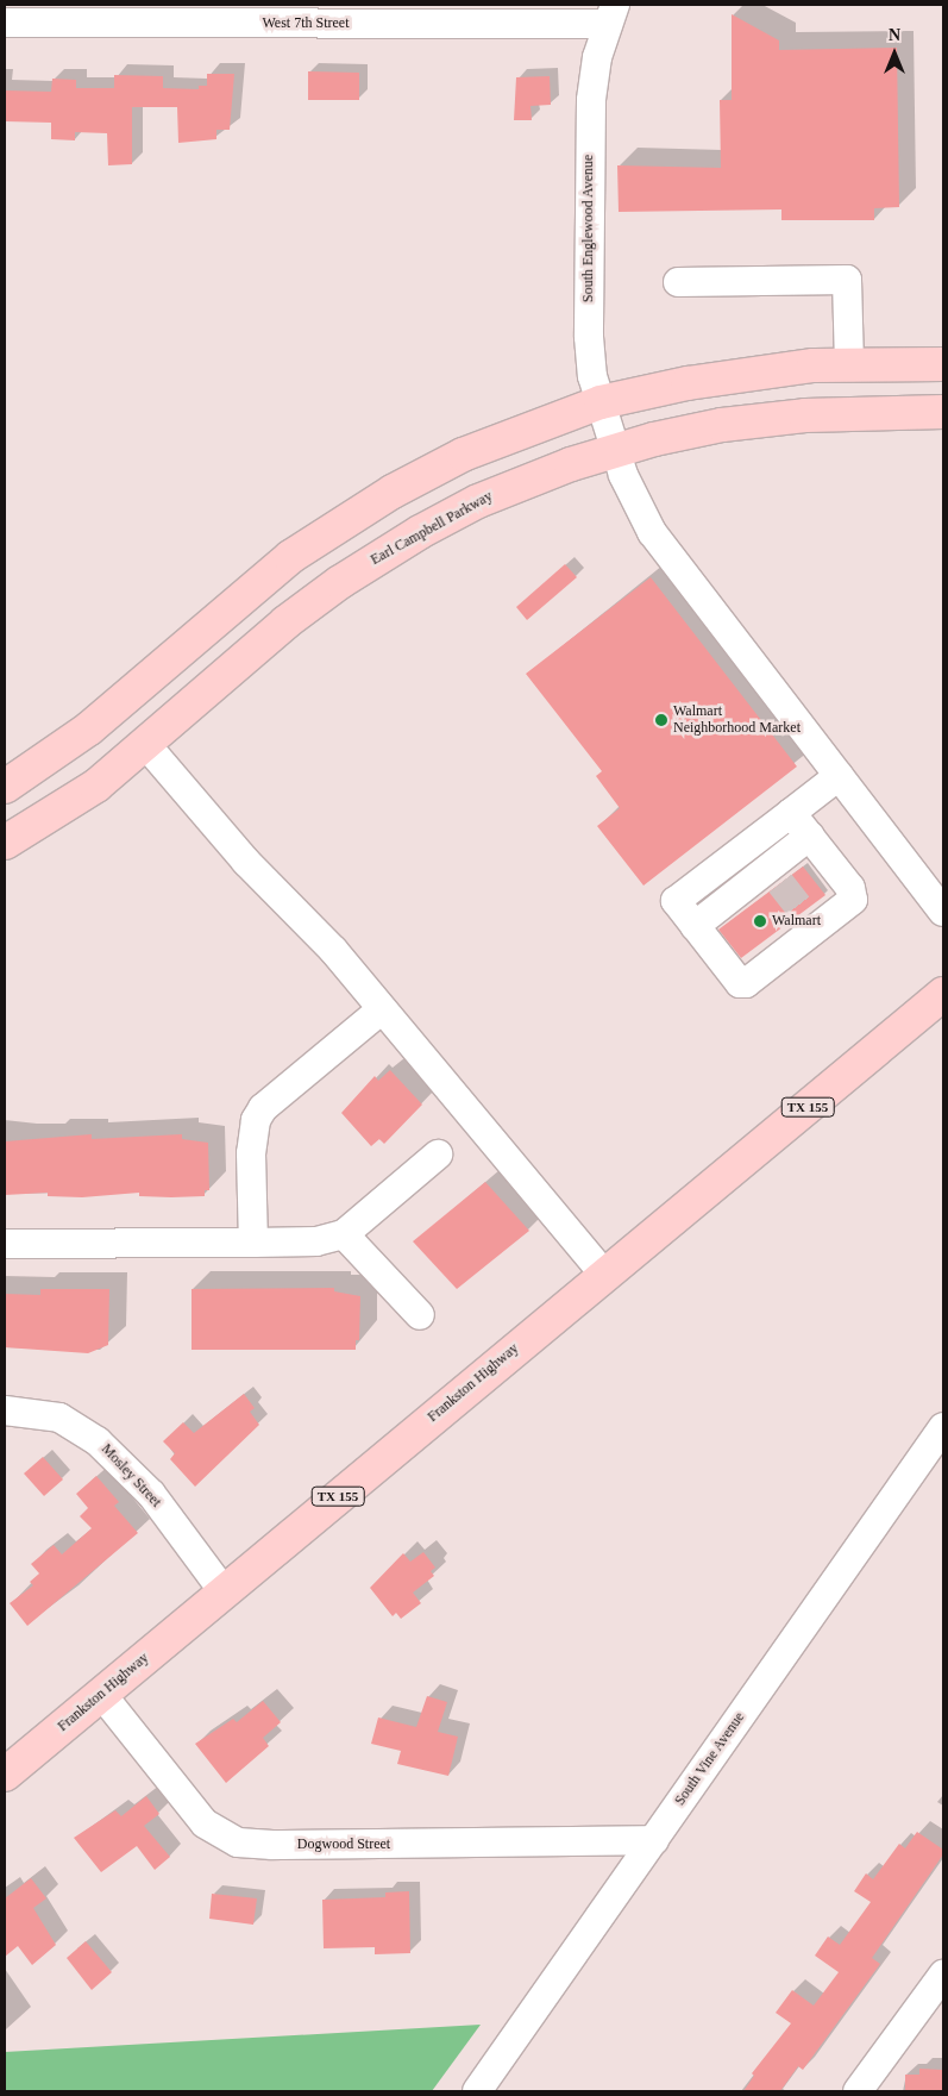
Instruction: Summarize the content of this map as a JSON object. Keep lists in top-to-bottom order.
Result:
{
  "streets": {
    "main road": ["Earl Campbell Parkway", "TX 155", "Frankston Highway"],
    "street": [
      "West 7th Street",
      "South Englewood Avenue",
      "Mosley Street",
      "South Vine Avenue",
      "Dogwood Street"
    ]
  },
  "crossings": [
    ["West 7th Street", "South Englewood Avenue"],
    ["South Englewood Avenue", "Earl Campbell Parkway"],
    ["Frankston Highway", "Mosley Street"],
    ["Frankston Highway", "Dogwood Street"],
    ["South Vine Avenue", "Dogwood Street"]
  ],
  "places": ["Walmart Neighborhood Market", "Walmart"],
  "north": "top"
}
